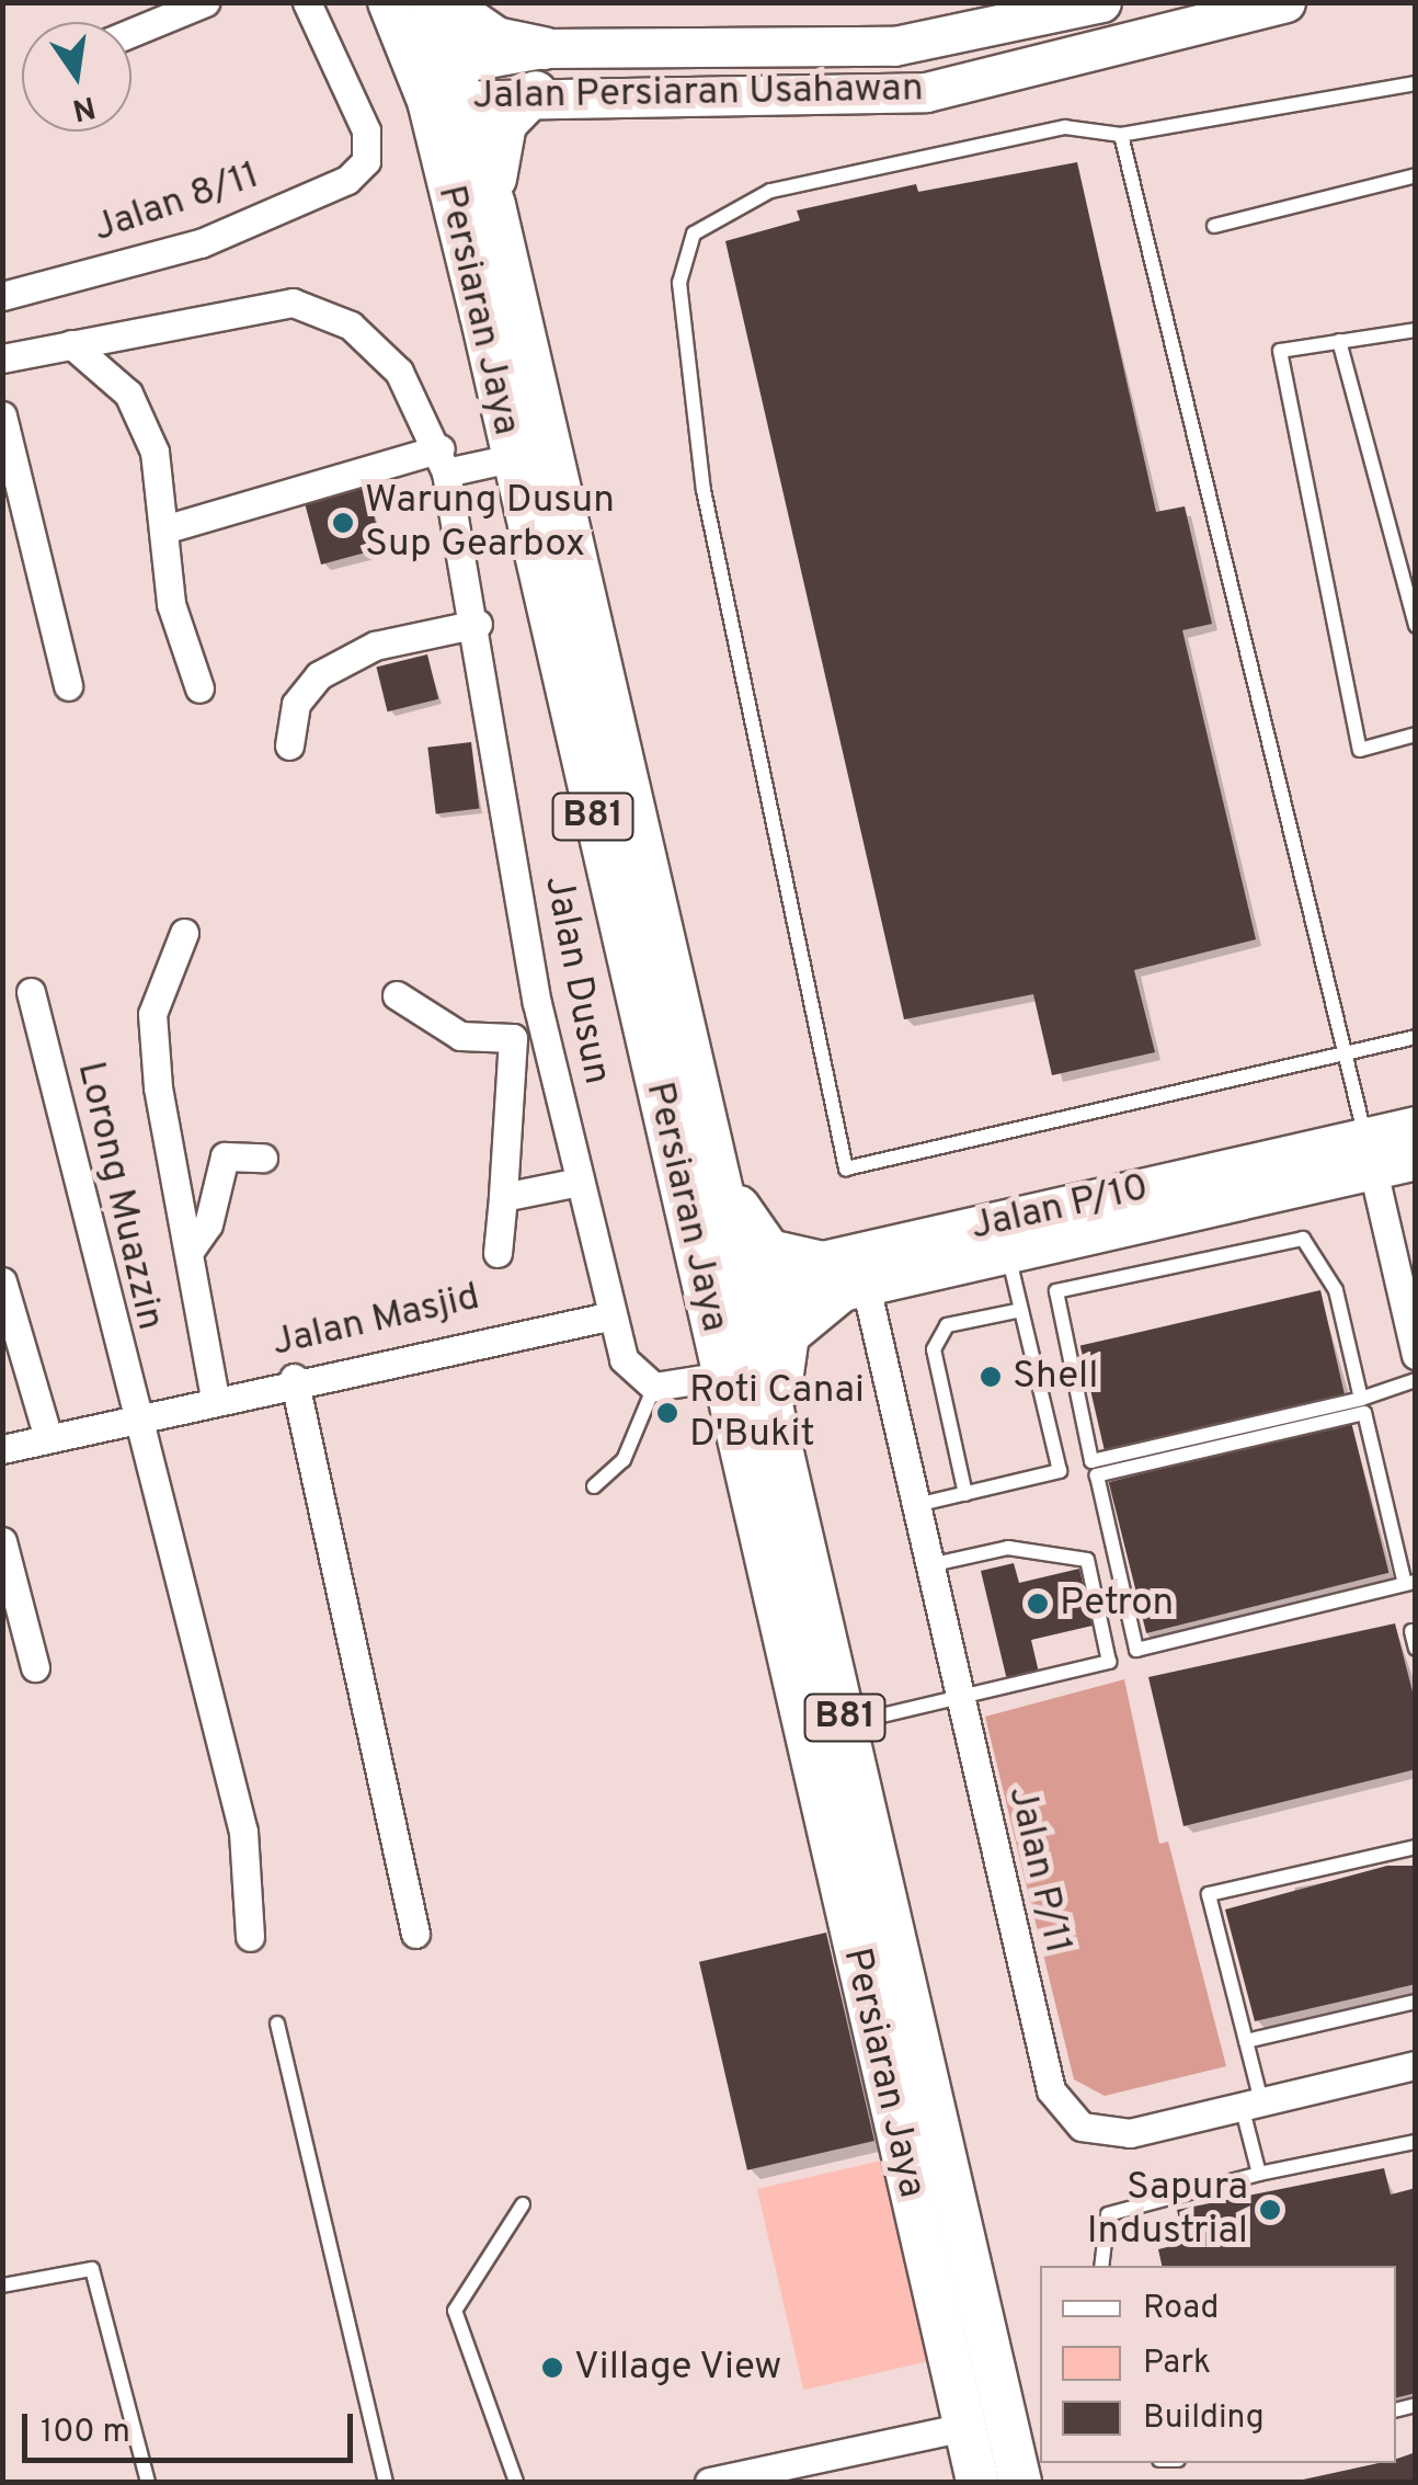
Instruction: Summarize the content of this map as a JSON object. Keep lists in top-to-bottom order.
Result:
{
  "streets": {
    "main road": ["Persiaran Jaya", "B81"],
    "street": [
      "Jalan Persiaran Usahawan",
      "Jalan 8/11",
      "Jalan Dusun",
      "Lorong Muazzin",
      "Jalan P/10",
      "Jalan Masjid",
      "Jalan P/11"
    ]
  },
  "crossings": [
    ["Jalan Persiaran Usahawan", "Persiaran Jaya"],
    ["Persiaran Jaya", "Jalan P/10"],
    ["Jalan Dusun", "Jalan Masjid"],
    ["Lorong Muazzin", "Jalan Masjid"],
    ["Jalan P/10", "Jalan P/11"]
  ],
  "places": [
    "Warung Dusun Sup Gearbox",
    "Shell",
    "Roti Canai D'Bukit",
    "Petron",
    "Sapura Industrial",
    "Village View"
  ],
  "legend": ["Road", "Park", "Building"],
  "scale_bar": "100 m",
  "north": "bottom"
}
